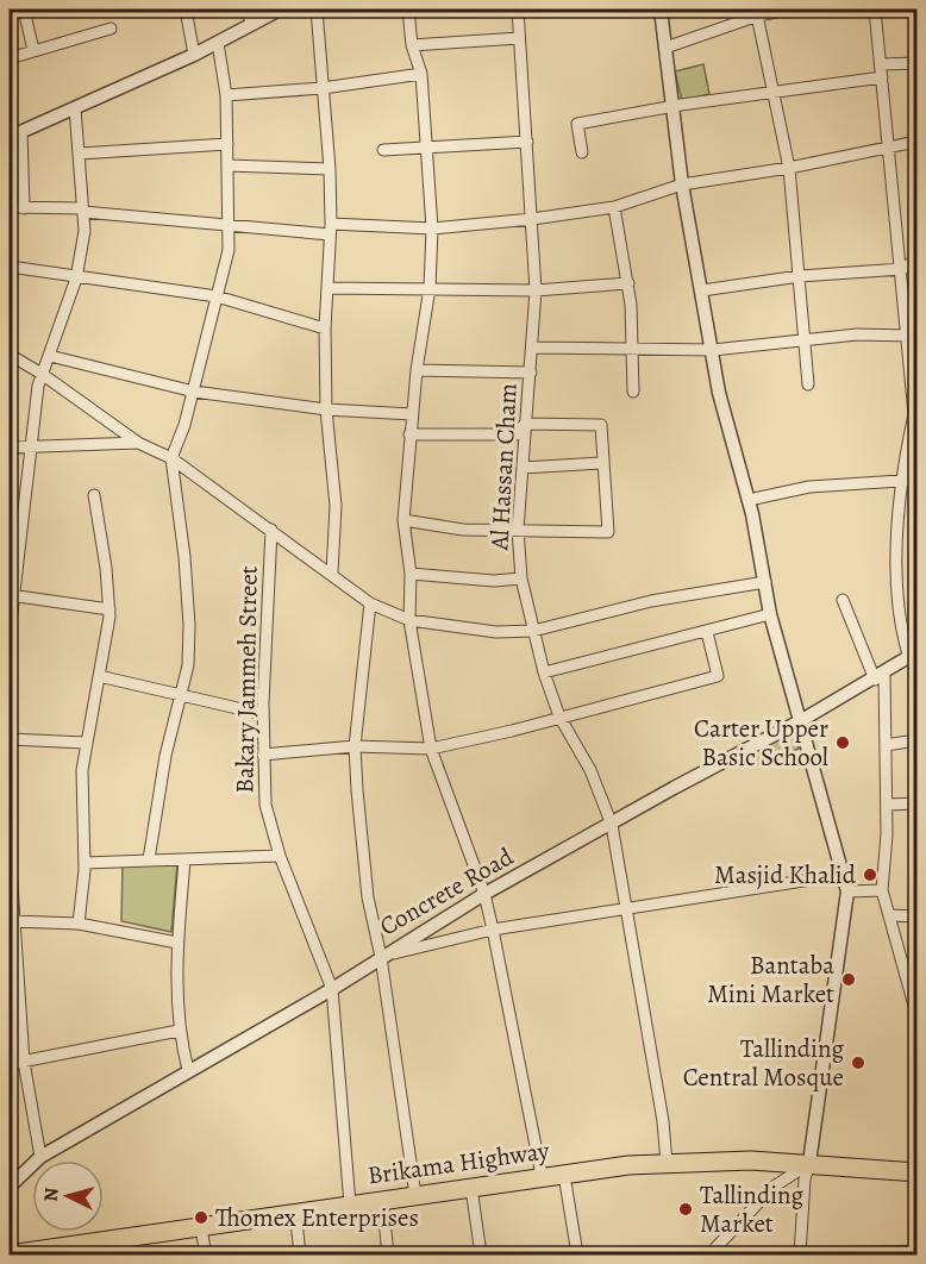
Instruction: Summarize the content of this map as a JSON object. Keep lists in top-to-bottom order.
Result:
{
  "streets": {
    "highway": ["Brikama Highway"],
    "street": ["Al Hassan Cham", "Bakary Jammeh Street", "Concrete Road"]
  },
  "crossings": [
    ["Al Hassan Cham", "Concrete Road"],
    ["Al Hassan Cham", "Brikama Highway"],
    ["Bakary Jammeh Street", "Concrete Road"],
    ["Bakary Jammeh Street", "Brikama Highway"]
  ],
  "places": [
    "Carter Upper Basic School",
    "Masjid Khalid",
    "Bantaba Mini Market",
    "Tallinding Central Mosque",
    "Tallinding Market",
    "Thomex Enterprises"
  ],
  "north": "left"
}
